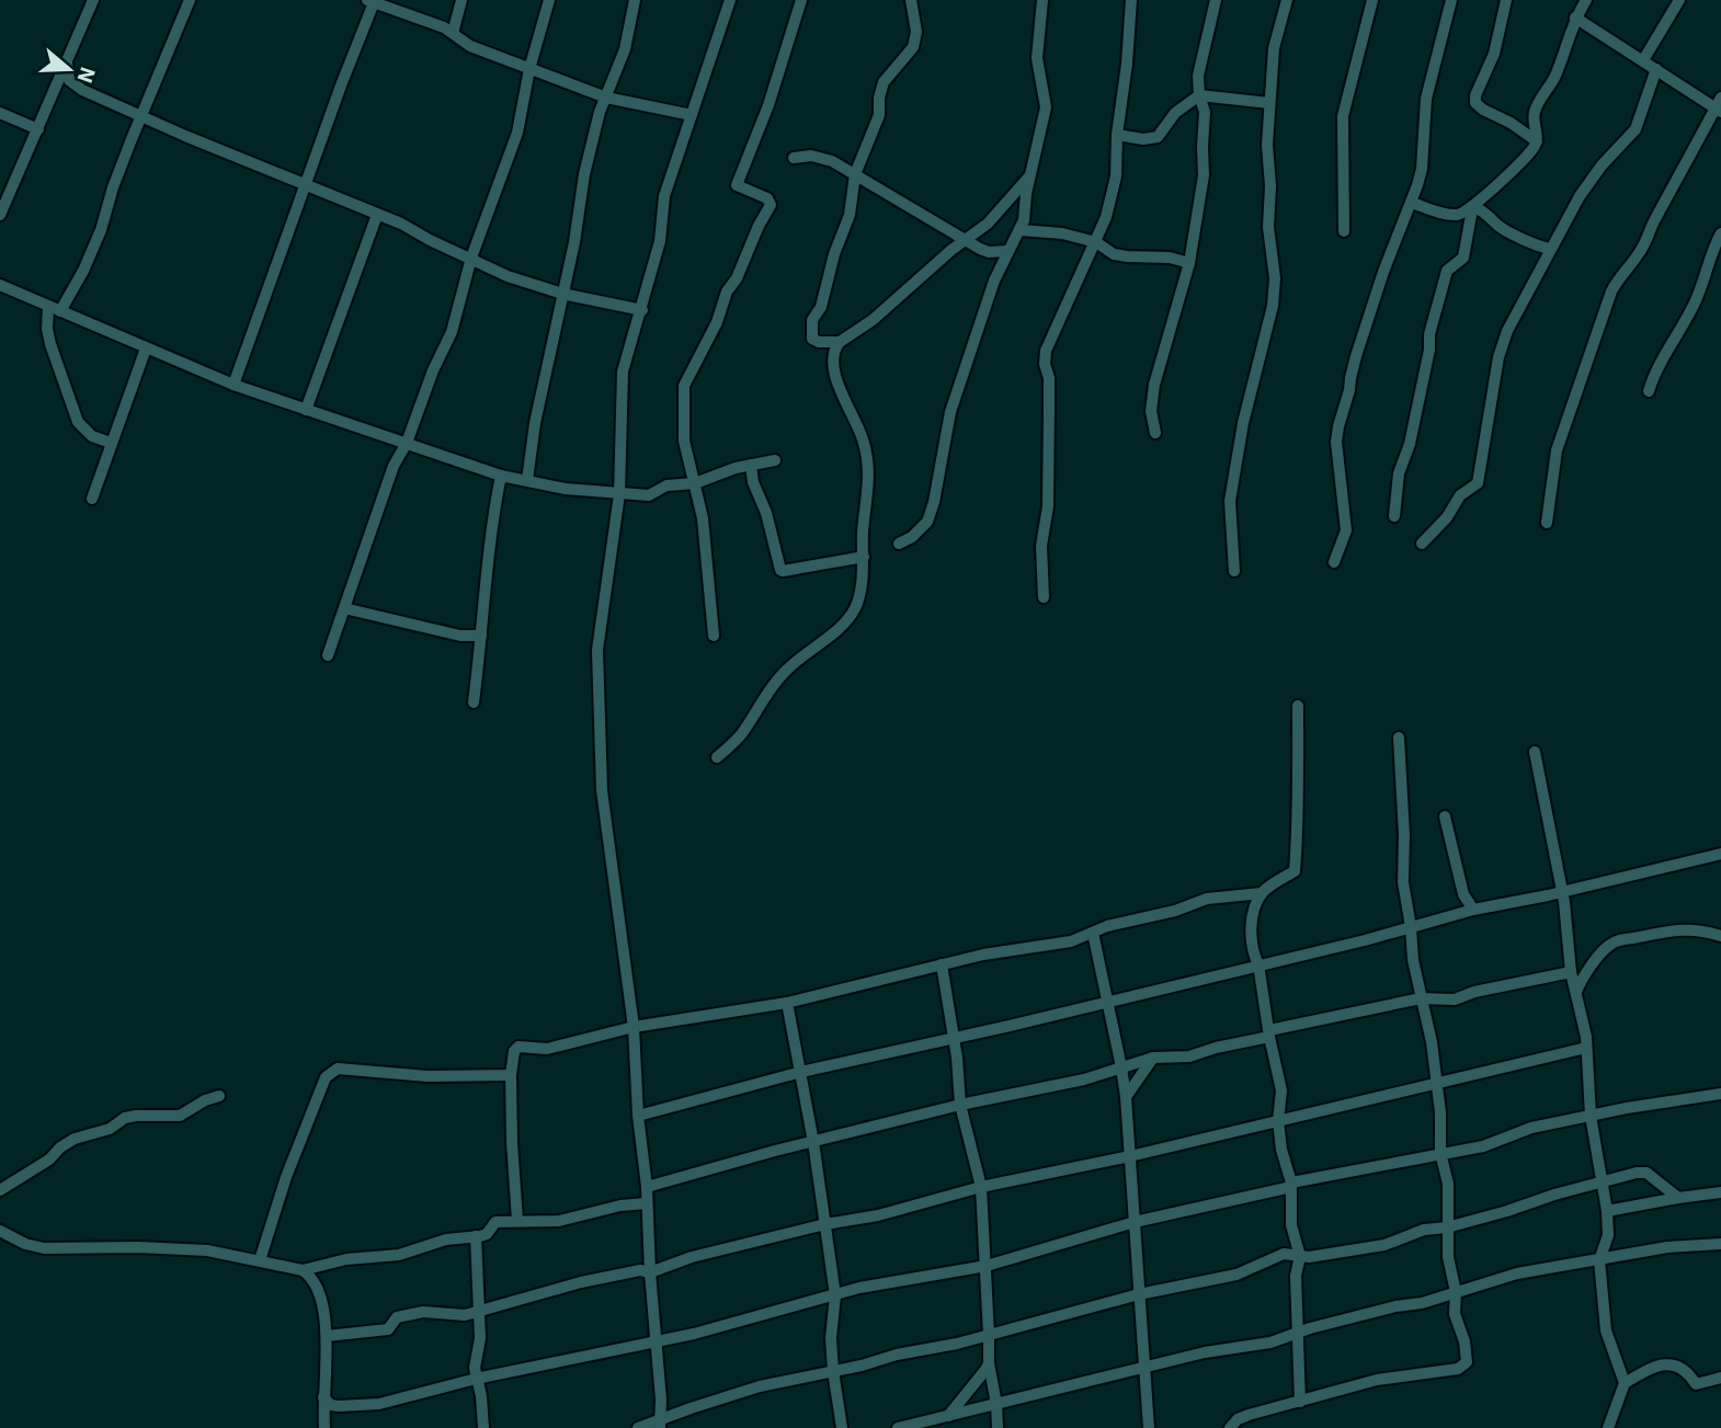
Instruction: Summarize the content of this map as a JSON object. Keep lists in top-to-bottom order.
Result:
{
  "north": "right"
}
